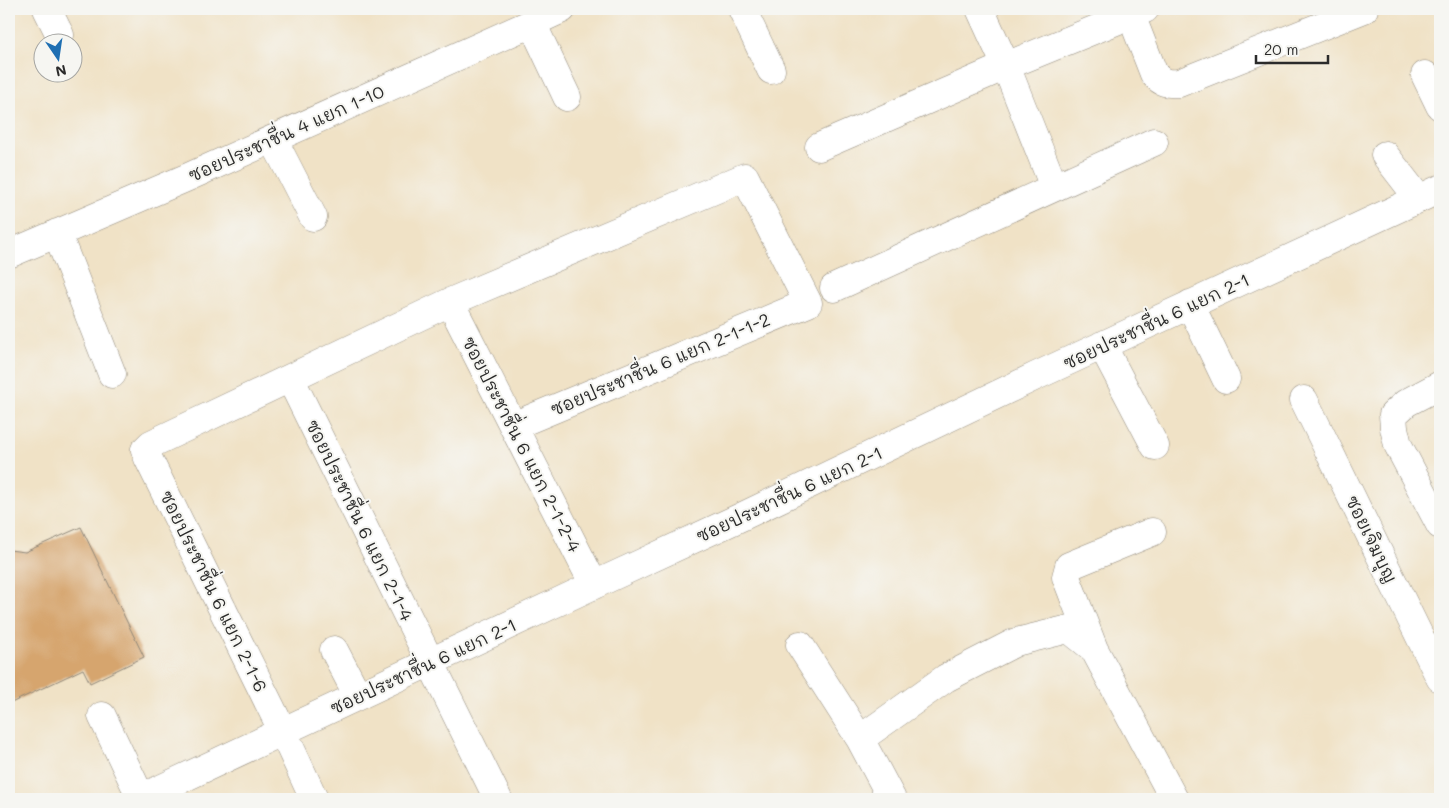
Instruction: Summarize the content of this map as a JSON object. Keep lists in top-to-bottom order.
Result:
{
  "streets": {
    "street": [
      "ซอยประชาชื่น 4 แยก 1-10",
      "ซอยประชาชื่น 6 แยก 2-1",
      "ซอยประชาชื่น 6 แยก 2-1-1-2",
      "ซอยประชาชื่น 6 แยก 2-1-2-4",
      "ซอยประชาชื่น 6 แยก 2-1-4",
      "ซอยเจิมบุญ",
      "ซอยประชาชื่น 6 แยก 2-1-6"
    ]
  },
  "crossings": [
    ["ซอยประชาชื่น 6 แยก 2-1", "ซอยประชาชื่น 6 แยก 2-1-2-4"],
    ["ซอยประชาชื่น 6 แยก 2-1", "ซอยประชาชื่น 6 แยก 2-1-4"],
    ["ซอยประชาชื่น 6 แยก 2-1", "ซอยประชาชื่น 6 แยก 2-1-6"],
    ["ซอยประชาชื่น 6 แยก 2-1-1-2", "ซอยประชาชื่น 6 แยก 2-1-2-4"],
    ["ซอยประชาชื่น 6 แยก 2-1-4", "ซอยประชาชื่น 6 แยก 2-1-6"]
  ],
  "scale_bar": "20 m",
  "north": "bottom"
}
